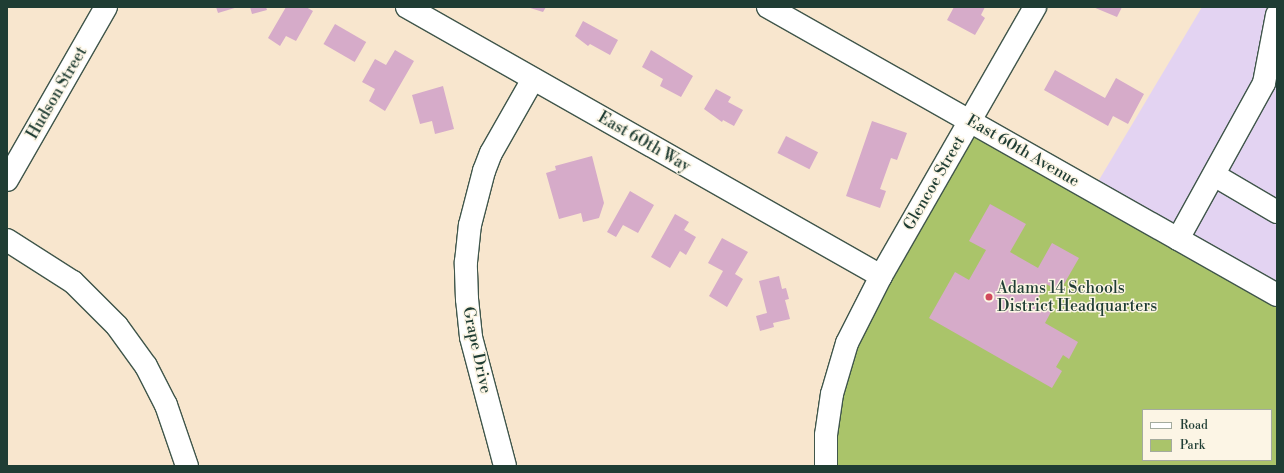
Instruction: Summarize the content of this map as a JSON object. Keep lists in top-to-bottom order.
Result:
{
  "streets": {
    "street": [
      "Hudson Street",
      "East 60th Way",
      "East 60th Avenue",
      "Glencoe Street",
      "Grape Drive"
    ]
  },
  "crossings": [
    ["East 60th Way", "Glencoe Street"],
    ["East 60th Way", "Grape Drive"],
    ["East 60th Avenue", "Glencoe Street"]
  ],
  "places": ["Adams 14 Schools District Headquarters"],
  "legend": ["Road", "Park"]
}
